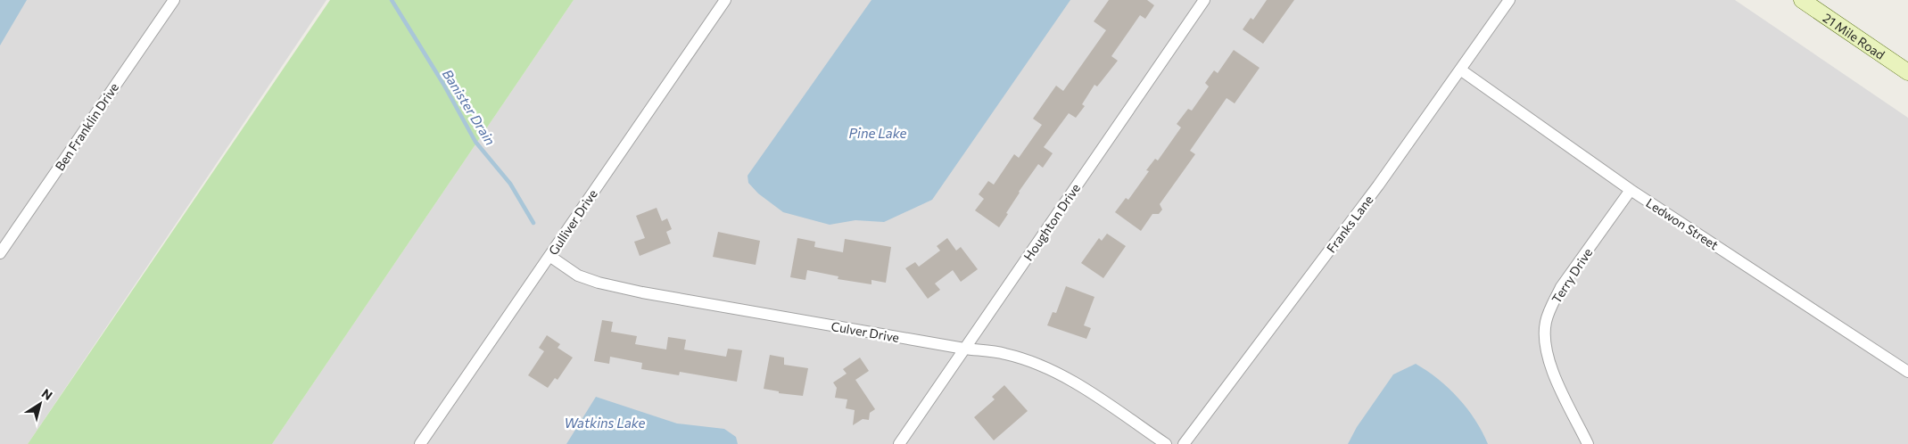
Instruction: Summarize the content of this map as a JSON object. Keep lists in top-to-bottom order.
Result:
{
  "streets": {
    "street": [
      "21 Mile Road",
      "Ben Franklin Drive",
      "Gulliver Drive",
      "Houghton Drive",
      "Franks Lane",
      "Ledwon Street",
      "Terry Drive",
      "Culver Drive"
    ]
  },
  "crossings": [
    ["Gulliver Drive", "Culver Drive"],
    ["Houghton Drive", "Culver Drive"],
    ["Franks Lane", "Ledwon Street"],
    ["Ledwon Street", "Terry Drive"]
  ],
  "water": ["Banister Drain", "Pine Lake", "Watkins Lake"],
  "north": "top right"
}
